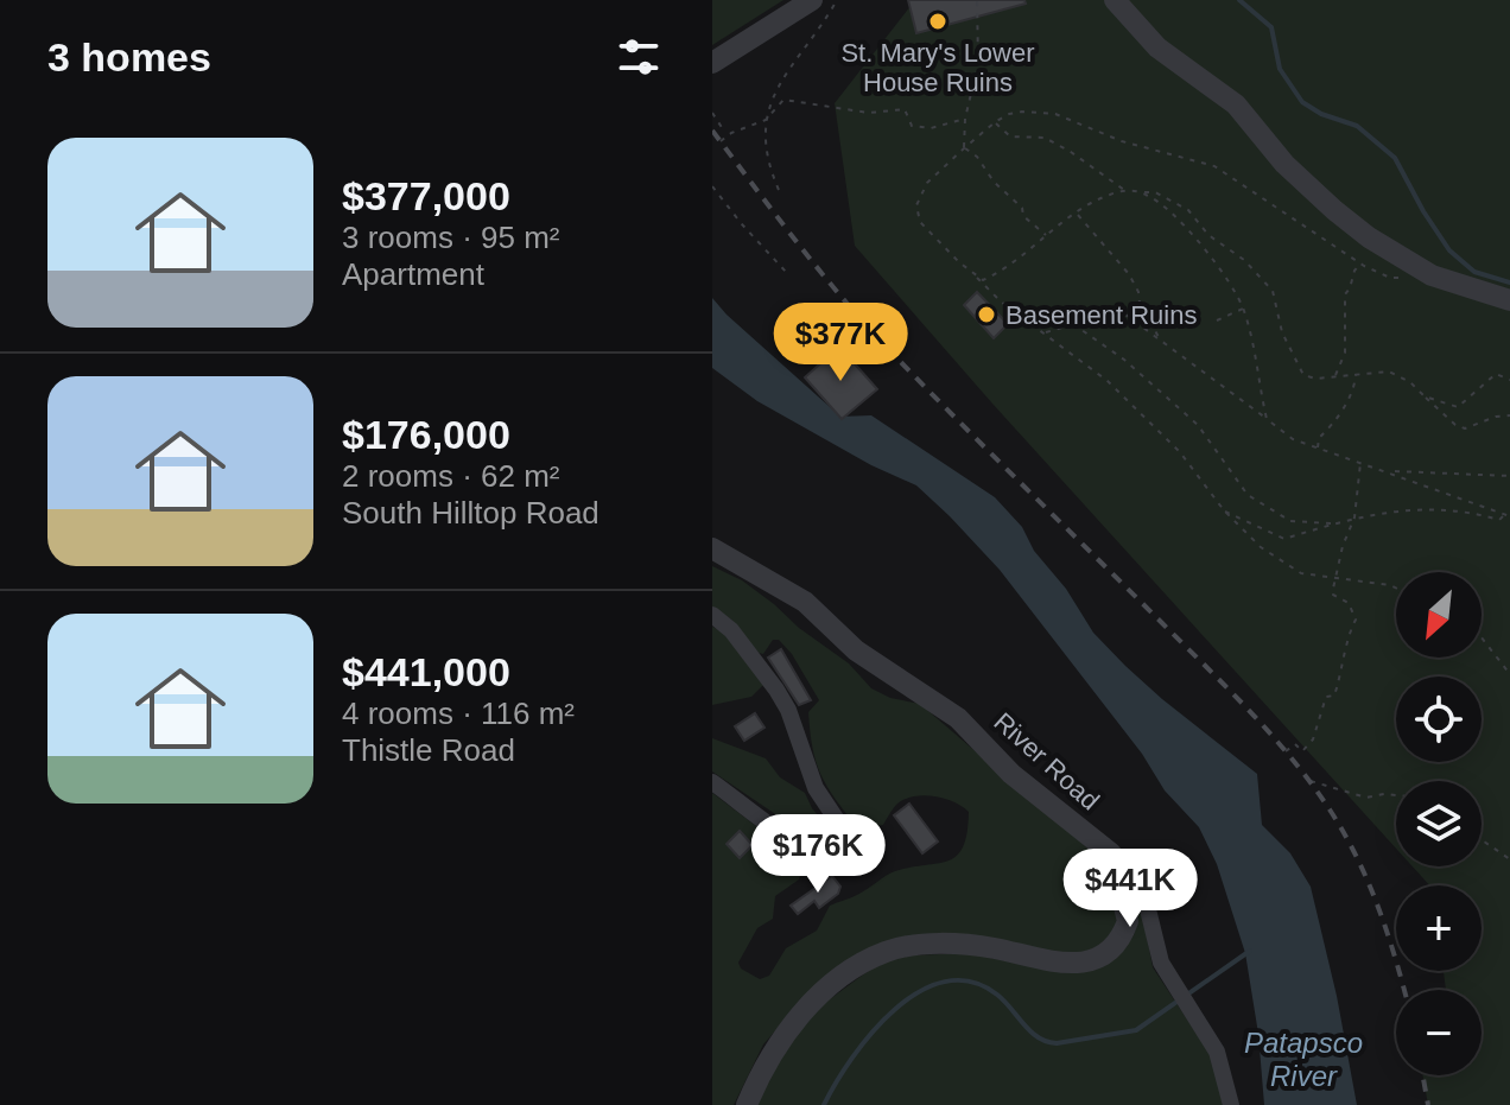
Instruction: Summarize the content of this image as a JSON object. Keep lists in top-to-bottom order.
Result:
{
  "streets": {
    "street": ["River Road"]
  },
  "water": ["Patapsco River"],
  "places": ["St. Mary's Lower House Ruins", "Basement Ruins"],
  "north": "bottom left",
  "page": {
    "heading": "3 homes",
    "list": [
      {
        "name": "$377,000",
        "note": "3 rooms · 95 m² · Apartment"
      },
      {
        "name": "$176,000",
        "note": "2 rooms · 62 m² · South Hilltop Road"
      },
      {
        "name": "$441,000",
        "note": "4 rooms · 116 m² · Thistle Road"
      }
    ],
    "price": ["$377K", "$176K", "$441K"],
    "map_buttons": ["+", "−"]
  }
}
